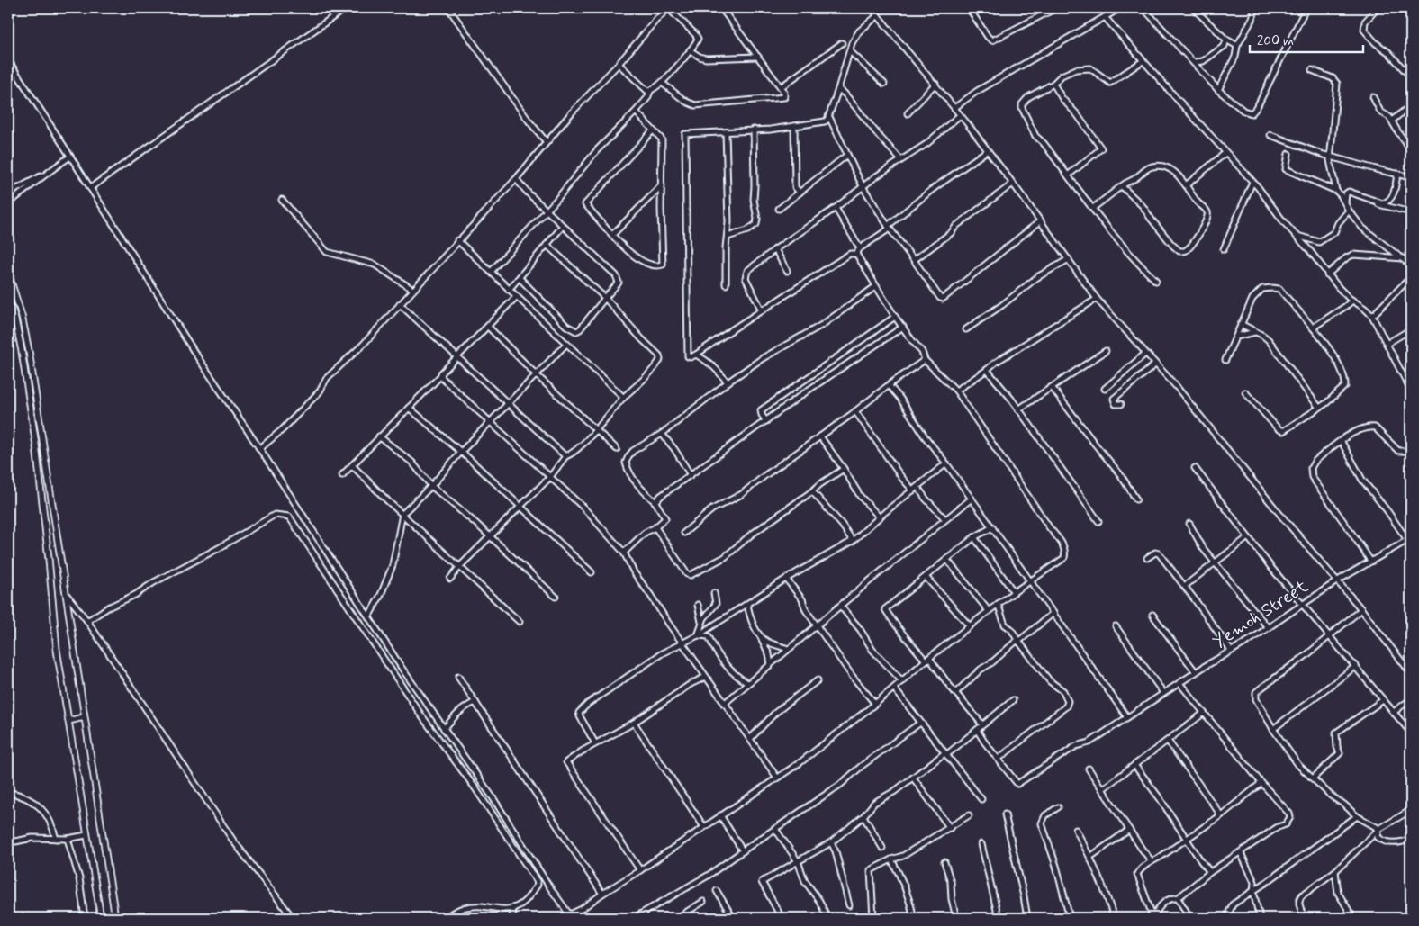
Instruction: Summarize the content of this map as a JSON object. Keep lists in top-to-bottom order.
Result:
{
  "streets": {
    "street": ["Yemoh Street"]
  },
  "scale_bar": "200 m"
}
